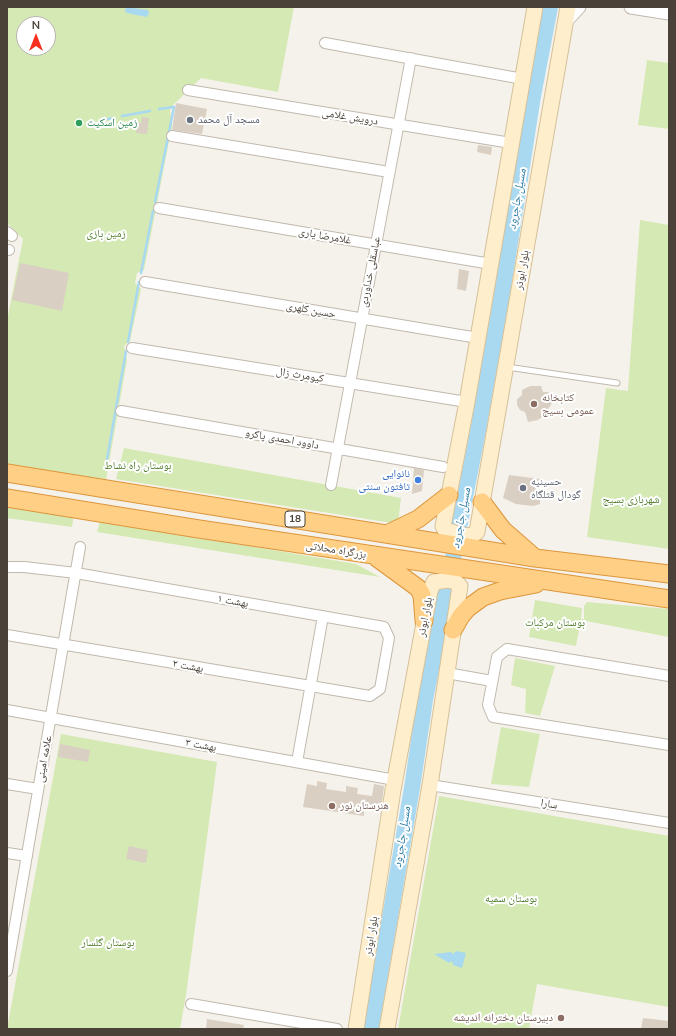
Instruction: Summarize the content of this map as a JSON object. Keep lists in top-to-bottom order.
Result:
{
  "streets": {
    "highway": ["18", "بزرگراه محلاتی"],
    "main road": ["بلوار ابوذر"],
    "street": [
      "درویش غلامی",
      "غلامرضا یاری",
      "عباسقلی خداوردی",
      "حسین کلهری",
      "کیومرث زال",
      "داوود احمدی پاکرو",
      "بهشت ۱",
      "بهشت ۲",
      "بهشت ۳",
      "علامه امینی",
      "سارا"
    ]
  },
  "crossings": [
    ["درویش غلامی", "عباسقلی خداوردی"],
    ["غلامرضا یاری", "عباسقلی خداوردی"],
    ["بلوار ابوذر", "18"],
    ["بلوار ابوذر", "بهشت ۳"],
    ["بلوار ابوذر", "سارا"],
    ["عباسقلی خداوردی", "حسین کلهری"],
    ["عباسقلی خداوردی", "کیومرث زال"],
    ["عباسقلی خداوردی", "داوود احمدی پاکرو"],
    ["بهشت ۱", "بهشت ۲"],
    ["بهشت ۱", "علامه امینی"],
    ["بهشت ۲", "علامه امینی"],
    ["بهشت ۳", "علامه امینی"]
  ],
  "water": ["مسیل جاجرود"],
  "parks": [
    "زمین بازی",
    "بوستان راه نشاط",
    "شهربازی بسیج",
    "بوستان مرکبات",
    "بوستان سمیه",
    "بوستان گلسار"
  ],
  "places": [
    "مسجد آل محمد",
    "زمین اسکیت",
    "کتابخانه عمومی بسیج",
    "نانوایی تافتون سنتی",
    "حسینیه گودال قتلگاه",
    "هنرستان نور",
    "دبیرستان دخترانه اندیشه"
  ],
  "north": "top"
}
